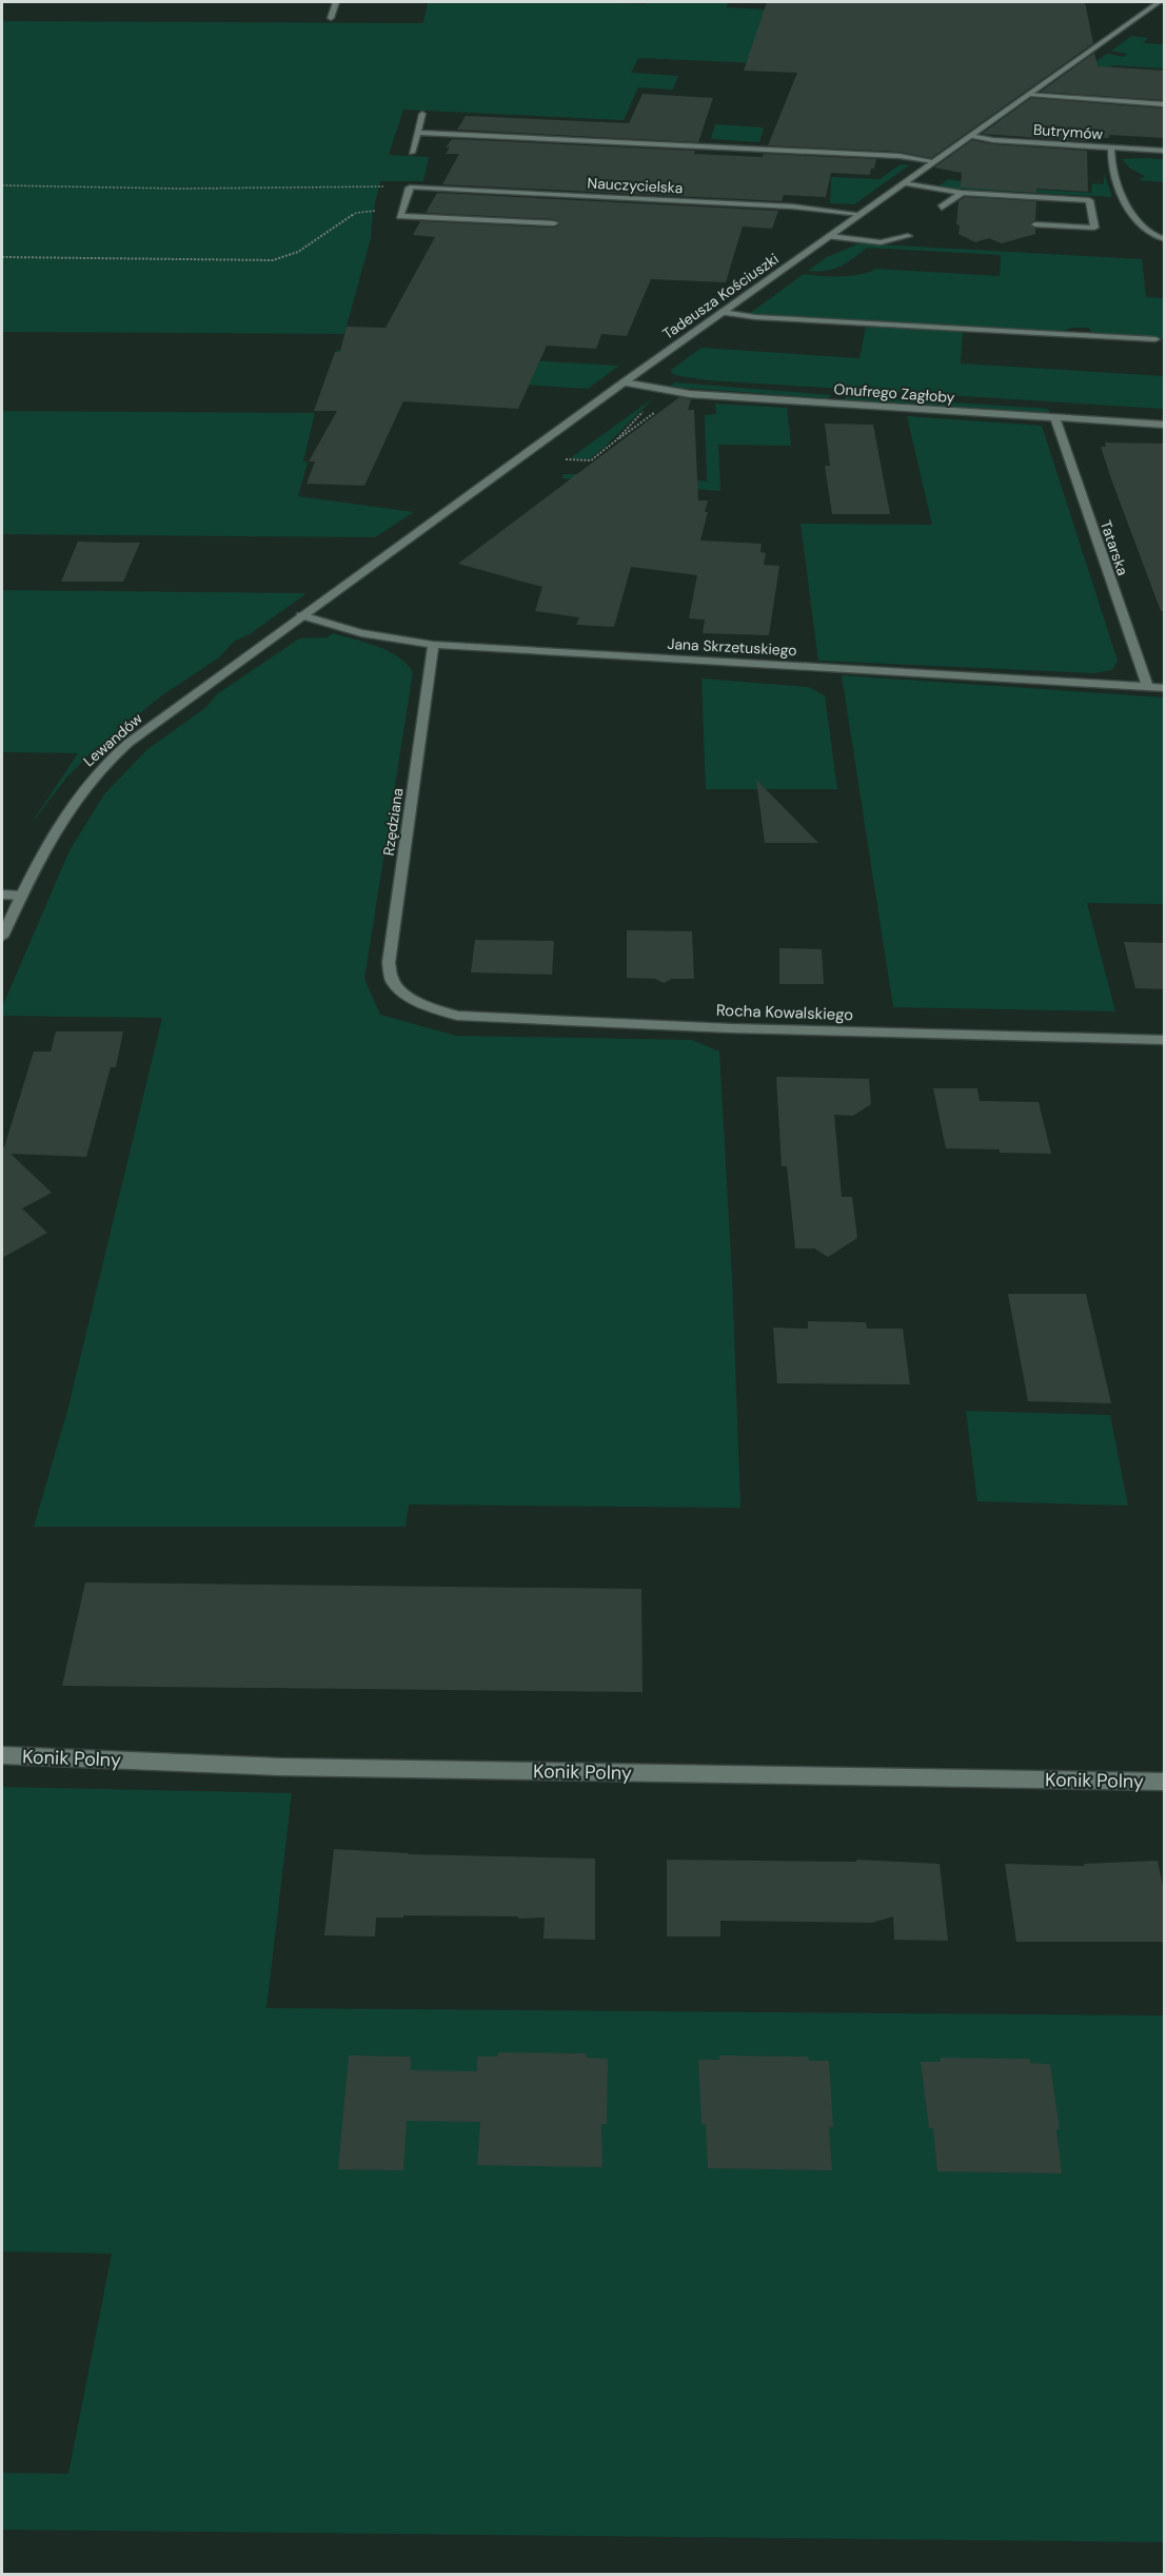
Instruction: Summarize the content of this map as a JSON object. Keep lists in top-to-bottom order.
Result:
{
  "streets": {
    "street": [
      "Butrymów",
      "Nauczycielska",
      "Tadeusza Kościuszki",
      "Onufrego Zagłoby",
      "Tatarska",
      "Jana Skrzetuskiego",
      "Lewandów",
      "Rzędziana",
      "Rocha Kowalskiego",
      "Konik Polny"
    ]
  },
  "crossings": [
    ["Butrymów", "Tadeusza Kościuszki"],
    ["Nauczycielska", "Tadeusza Kościuszki"],
    ["Tadeusza Kościuszki", "Onufrego Zagłoby"],
    ["Tadeusza Kościuszki", "Jana Skrzetuskiego"],
    ["Tadeusza Kościuszki", "Lewandów"],
    ["Onufrego Zagłoby", "Tatarska"],
    ["Tatarska", "Jana Skrzetuskiego"],
    ["Jana Skrzetuskiego", "Lewandów"],
    ["Jana Skrzetuskiego", "Rzędziana"],
    ["Rzędziana", "Rocha Kowalskiego"]
  ]
}
